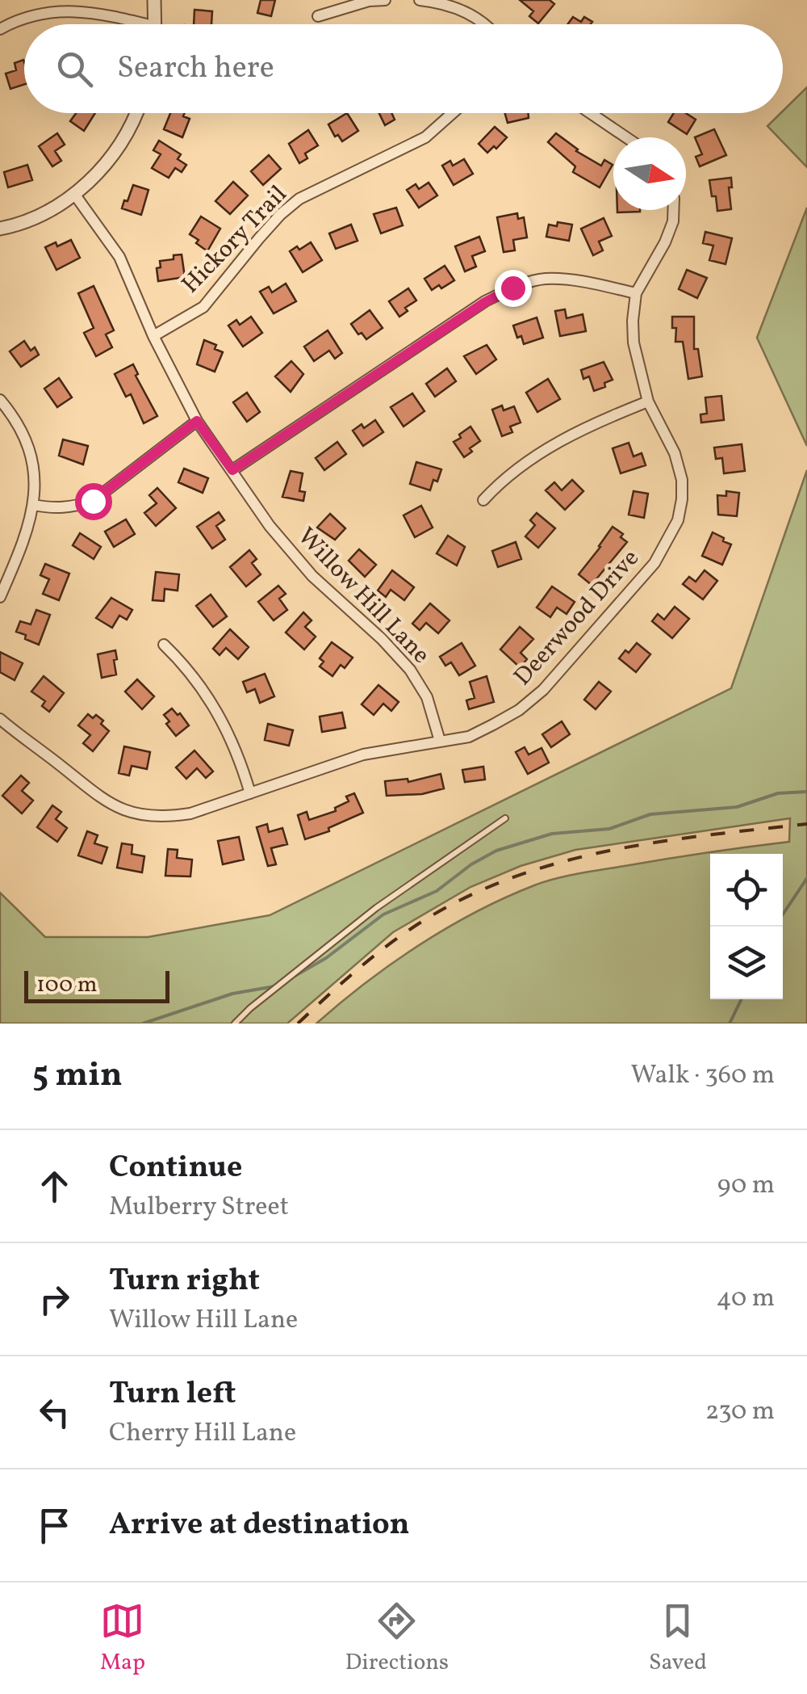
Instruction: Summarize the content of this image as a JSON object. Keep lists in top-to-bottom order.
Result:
{
  "streets": {
    "street": ["Hickory Trail", "Willow Hill Lane", "Deerwood Drive"]
  },
  "crossings": [
    ["Hickory Trail", "Willow Hill Lane"],
    ["Willow Hill Lane", "Deerwood Drive"]
  ],
  "scale_bar": "100 m",
  "north": "right",
  "page": {
    "search": "Search here",
    "scale": "100 m",
    "heading": ["5 min", "Walk · 360 m"],
    "list": [
      ["Continue", "Mulberry Street", "90 m"],
      ["Turn right", "Willow Hill Lane", "40 m"],
      ["Turn left", "Cherry Hill Lane", "230 m"],
      "Arrive at destination"
    ],
    "nav": ["Map", "Directions", "Saved"]
  }
}
